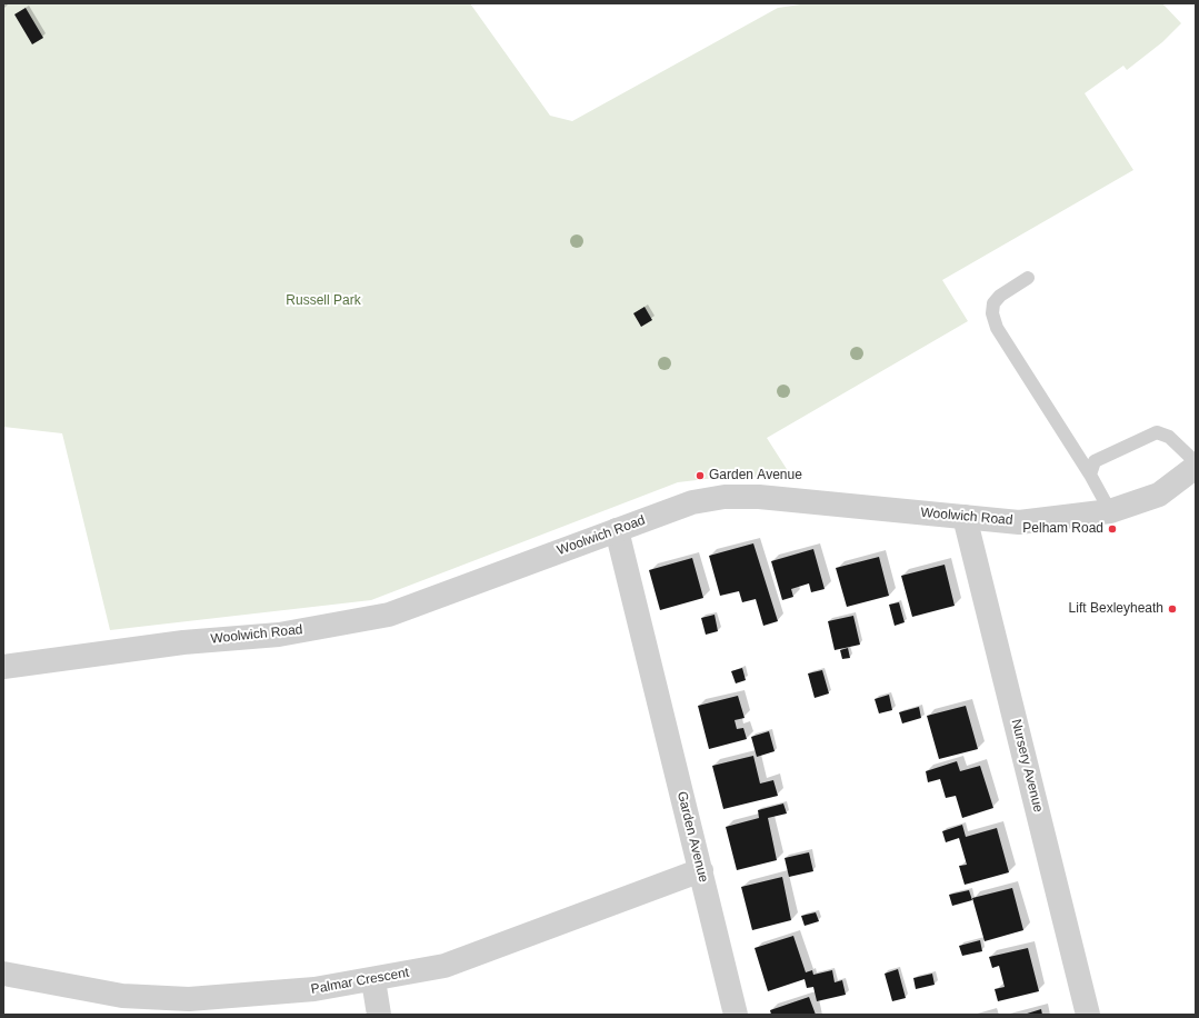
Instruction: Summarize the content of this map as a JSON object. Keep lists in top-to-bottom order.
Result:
{
  "streets": {
    "street": [
      "Woolwich Road",
      "Nursery Avenue",
      "Garden Avenue",
      "Palmar Crescent"
    ]
  },
  "crossings": [
    ["Woolwich Road", "Nursery Avenue"],
    ["Woolwich Road", "Garden Avenue"],
    ["Garden Avenue", "Palmar Crescent"]
  ],
  "parks": ["Russell Park"],
  "places": ["Garden Avenue", "Pelham Road", "Lift Bexleyheath"]
}
